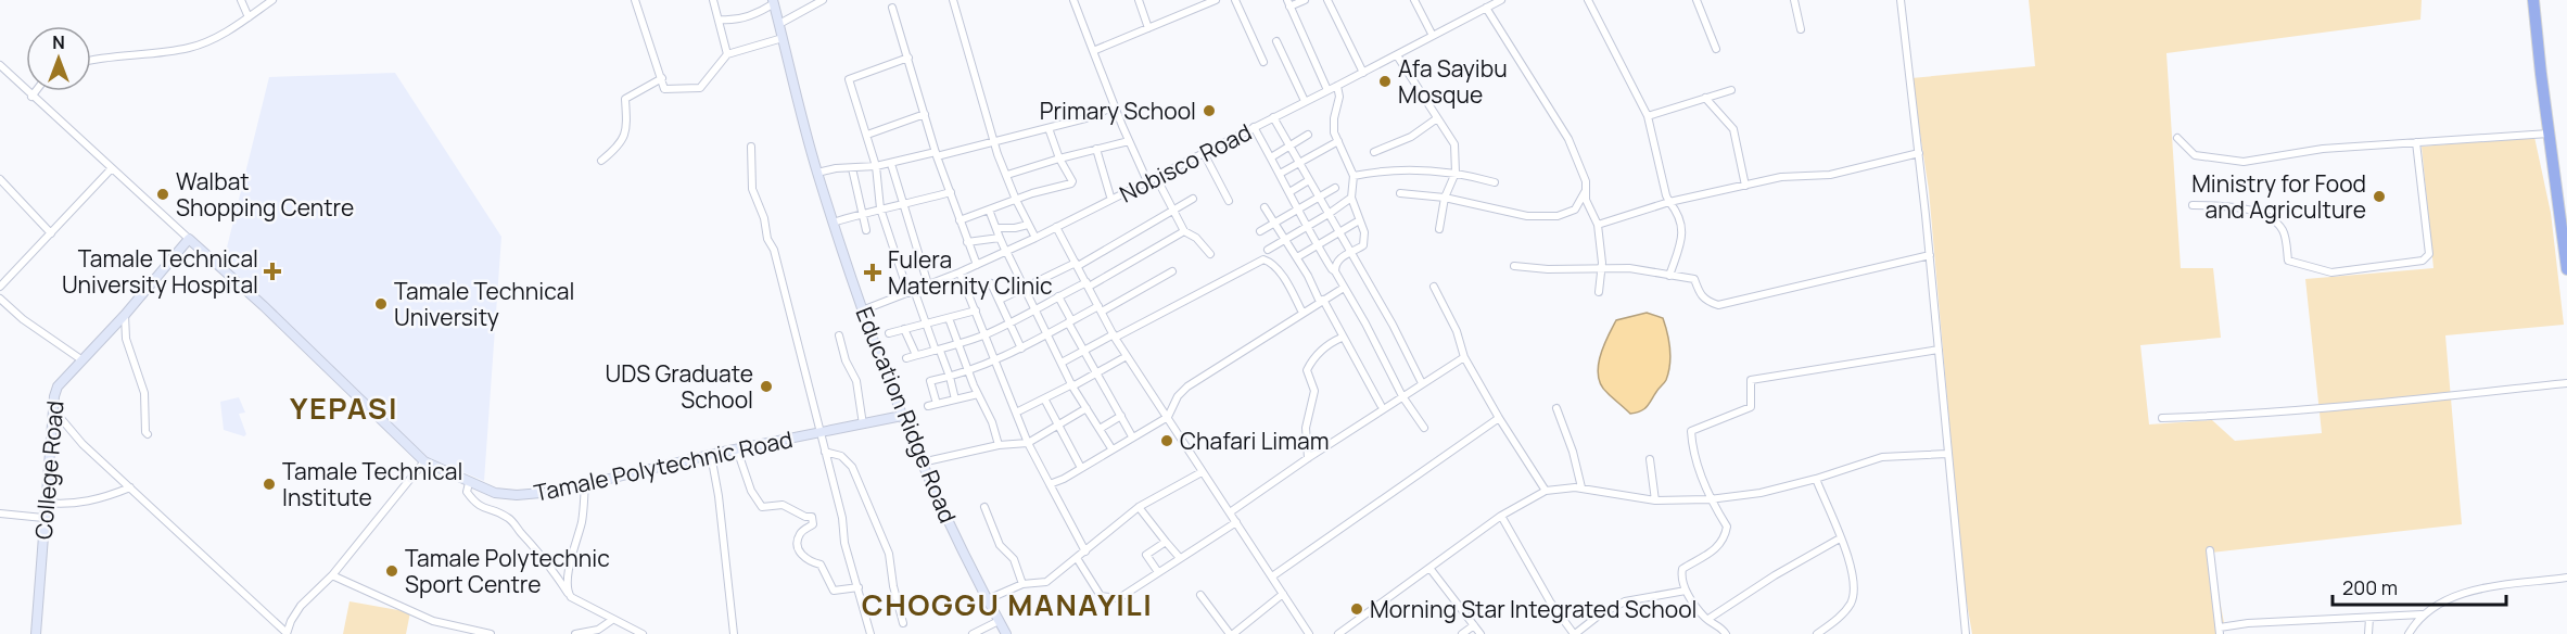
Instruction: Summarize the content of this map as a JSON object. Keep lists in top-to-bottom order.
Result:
{
  "streets": {
    "street": [
      "Nobisco Road",
      "Education Ridge Road",
      "Tamale Polytechnic Road",
      "College Road"
    ]
  },
  "crossings": [
    ["Nobisco Road", "Education Ridge Road"],
    ["Education Ridge Road", "Tamale Polytechnic Road"],
    ["Tamale Polytechnic Road", "College Road"]
  ],
  "districts": ["YEPASI", "CHOGGU MANAYILI"],
  "places": {
    "other": [
      "Afa Sayibu Mosque",
      "Primary School",
      "Walbat Shopping Centre",
      "Ministry for Food and Agriculture",
      "Tamale Technical University",
      "UDS Graduate School",
      "Chafari Limam",
      "Tamale Technical Institute",
      "Tamale Polytechnic Sport Centre",
      "Morning Star Integrated School"
    ],
    "health": ["Tamale Technical University Hospital", "Fulera Maternity Clinic"]
  },
  "scale_bar": "200 m",
  "north": "top"
}
